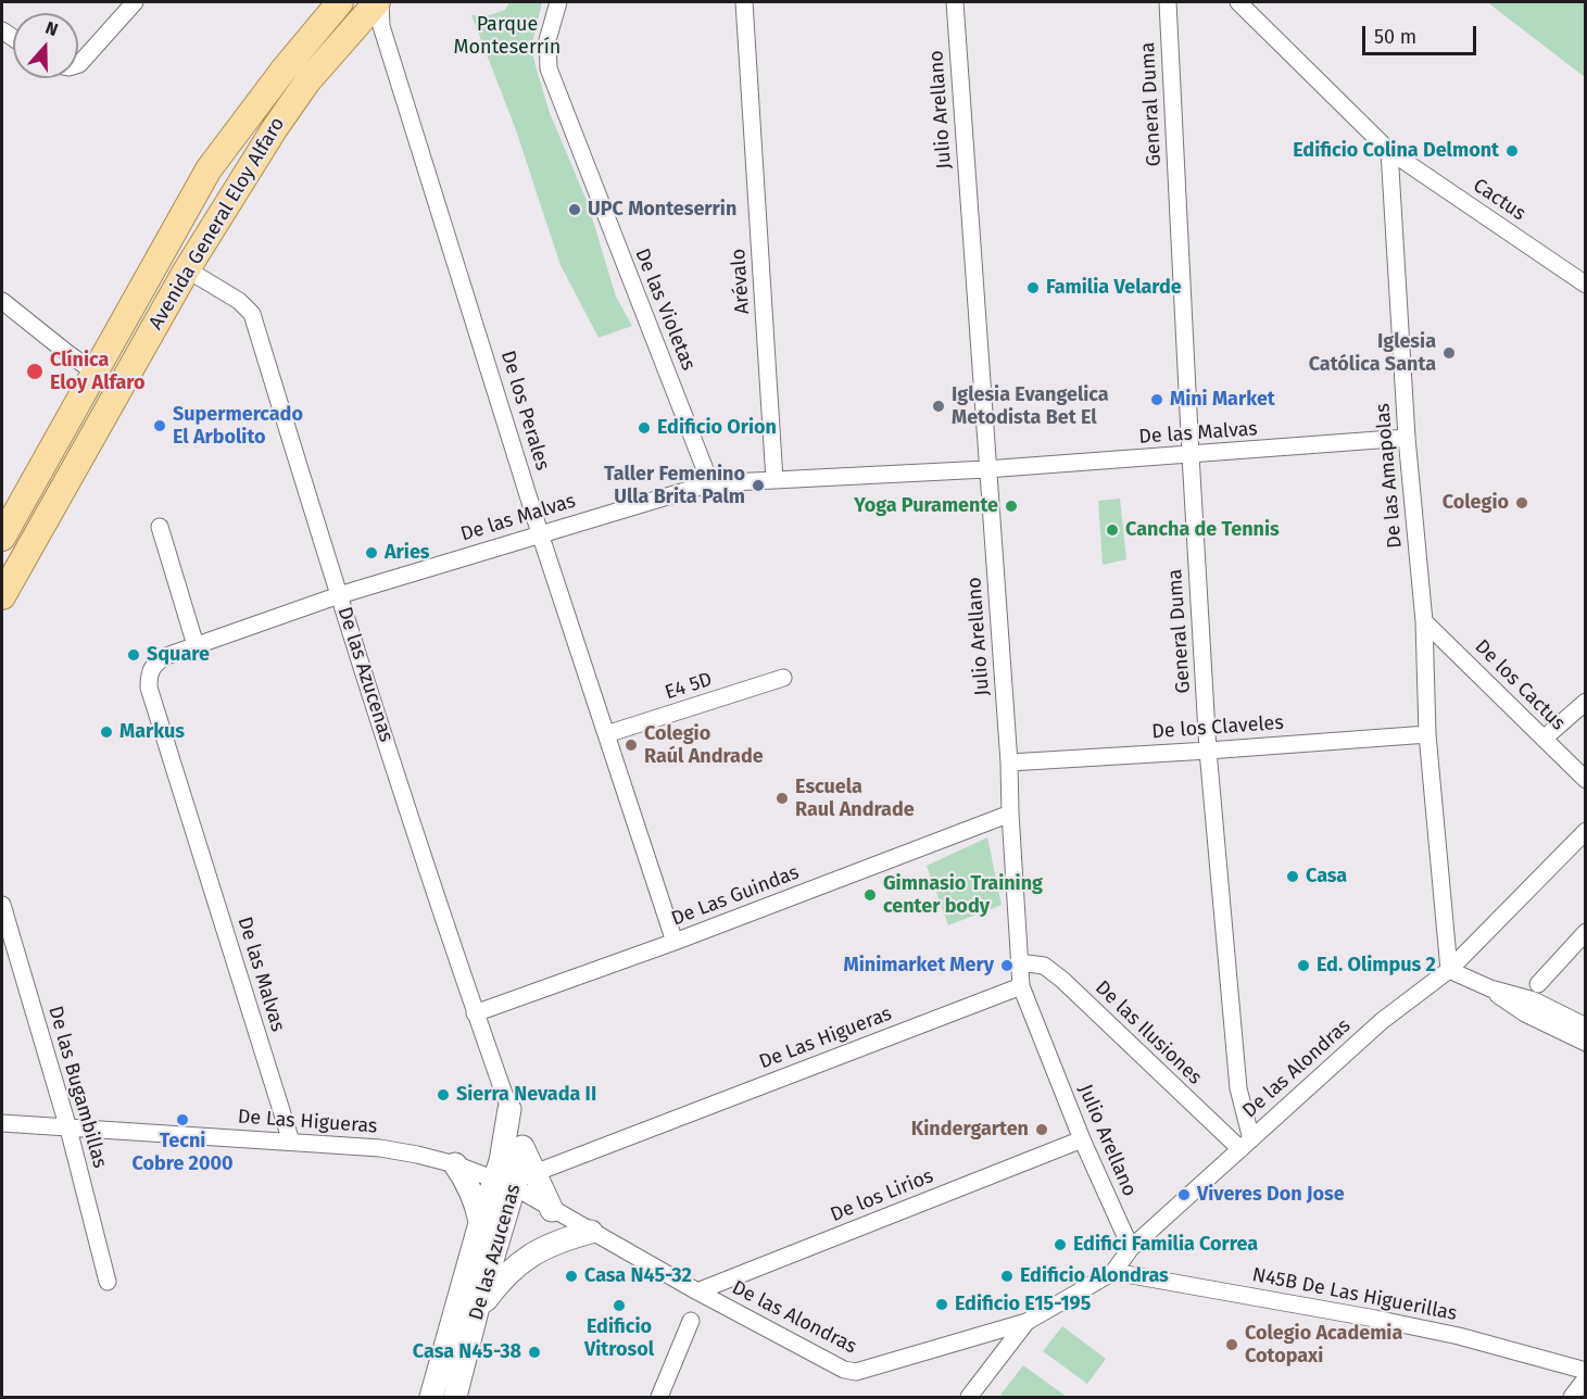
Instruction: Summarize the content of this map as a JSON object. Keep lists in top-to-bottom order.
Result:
{
  "streets": {
    "main road": ["Avenida General Eloy Alfaro"],
    "street": [
      "General Duma",
      "Julio Arellano",
      "Cactus",
      "Arévalo",
      "De las Violetas",
      "De los Perales",
      "De las Malvas",
      "De las Amapolas",
      "De las Azucenas",
      "De los Cactus",
      "E4 5D",
      "De los Claveles",
      "De Las Guindas",
      "De las Ilusiones",
      "De Las Higueras",
      "De las Alondras",
      "De las Bugambillas",
      "De los Lirios",
      "N45B De Las Higuerillas"
    ]
  },
  "crossings": [
    ["General Duma", "De las Malvas"],
    ["General Duma", "De los Claveles"],
    ["General Duma", "De las Ilusiones"],
    ["General Duma", "De las Alondras"],
    ["Julio Arellano", "De las Malvas"],
    ["Julio Arellano", "De los Claveles"],
    ["Julio Arellano", "De Las Guindas"],
    ["Julio Arellano", "De las Ilusiones"],
    ["Julio Arellano", "De Las Higueras"],
    ["Julio Arellano", "De las Alondras"],
    ["Julio Arellano", "De los Lirios"],
    ["Cactus", "De las Amapolas"],
    ["Avenida General Eloy Alfaro", "De los Perales"],
    ["Avenida General Eloy Alfaro", "De las Azucenas"],
    ["Arévalo", "De las Malvas"],
    ["De las Violetas", "De las Malvas"],
    ["De los Perales", "De las Malvas"],
    ["De los Perales", "E4 5D"],
    ["De los Perales", "De Las Guindas"],
    ["De las Malvas", "De las Amapolas"],
    ["De las Malvas", "De las Azucenas"],
    ["De las Malvas", "De Las Higueras"],
    ["De las Amapolas", "De los Cactus"],
    ["De las Amapolas", "De los Claveles"],
    ["De las Amapolas", "De las Alondras"],
    ["De las Azucenas", "De Las Guindas"],
    ["De las Azucenas", "De Las Higueras"],
    ["De las Ilusiones", "De las Alondras"],
    ["De Las Higueras", "De las Alondras"],
    ["De Las Higueras", "De las Bugambillas"],
    ["De las Alondras", "De los Lirios"],
    ["De las Alondras", "N45B De Las Higuerillas"]
  ],
  "parks": ["Parque Monteserrín"],
  "places": [
    "Edificio Colina Delmont",
    "UPC Monteserrin",
    "Familia Velarde",
    "Iglesia Católica Santa",
    "Clínica Eloy Alfaro",
    "Mini Market",
    "Iglesia Evangelica Metodista Bet El",
    "Supermercado El Arbolito",
    "Edificio Orion",
    "Taller Femenino Ulla Brita Palm",
    "Colegio",
    "Yoga Puramente",
    "Cancha de Tennis",
    "Aries",
    "Square",
    "Markus",
    "Colegio Raúl Andrade",
    "Escuela Raul Andrade",
    "Casa",
    "Gimnasio Training center body",
    "Minimarket Mery",
    "Ed. Olimpus 2",
    "Sierra Nevada II",
    "Tecni Cobre 2000",
    "Kindergarten",
    "Viveres Don Jose",
    "Edifici Familia Correa",
    "Casa N45-32",
    "Edificio Alondras",
    "Edificio E15-195",
    "Edificio Vitrosol",
    "Colegio Academia Cotopaxi",
    "Casa N45-38"
  ],
  "scale_bar": "50 m",
  "north": "top"
}
